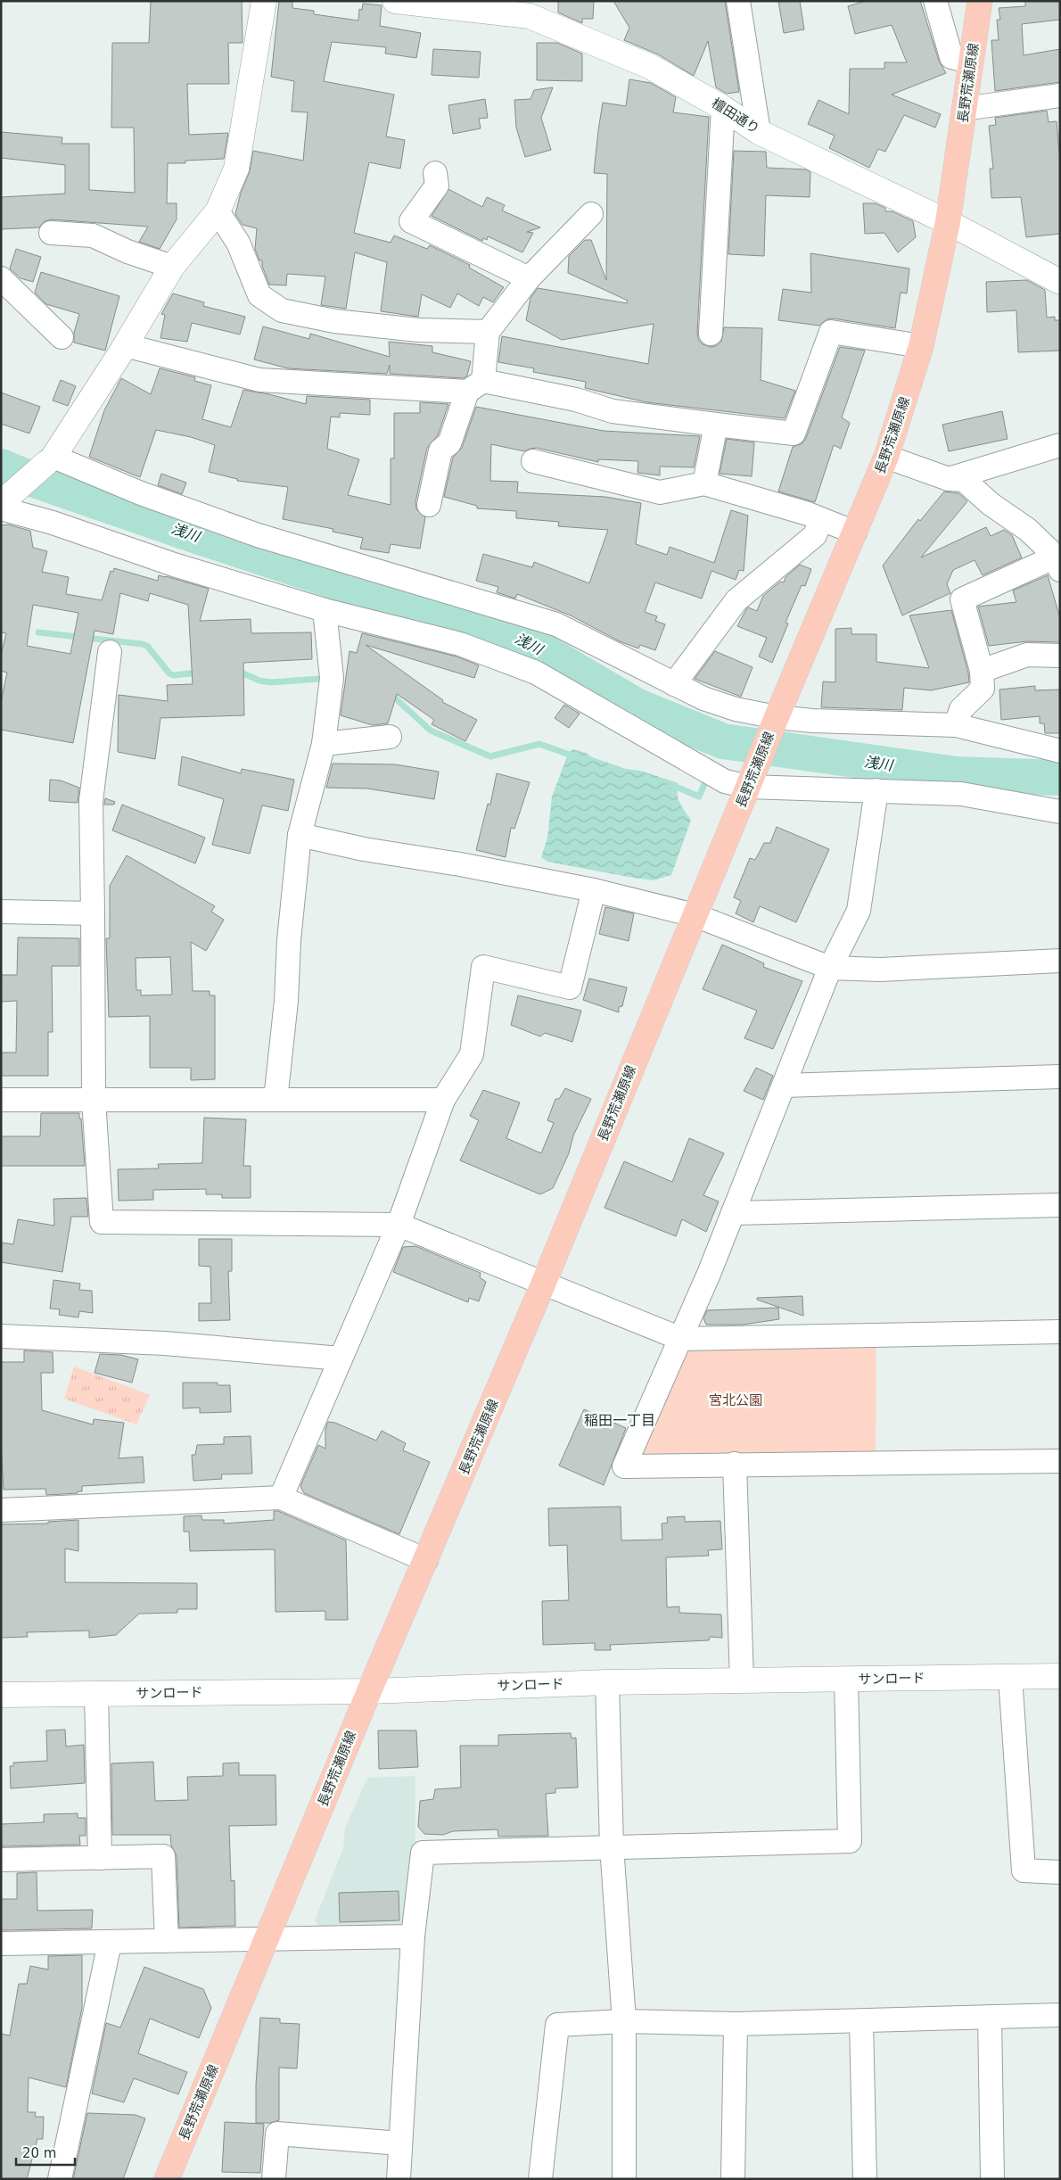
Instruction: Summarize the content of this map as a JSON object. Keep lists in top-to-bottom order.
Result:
{
  "streets": {
    "main road": ["長野荒瀬原線"],
    "street": ["檀田通り", "サンロード"]
  },
  "crossings": [
    ["長野荒瀬原線", "檀田通り"],
    ["長野荒瀬原線", "サンロード"]
  ],
  "districts": ["稲田一丁目"],
  "water": ["浅川"],
  "parks": ["宮北公園"],
  "scale_bar": "20 m"
}
